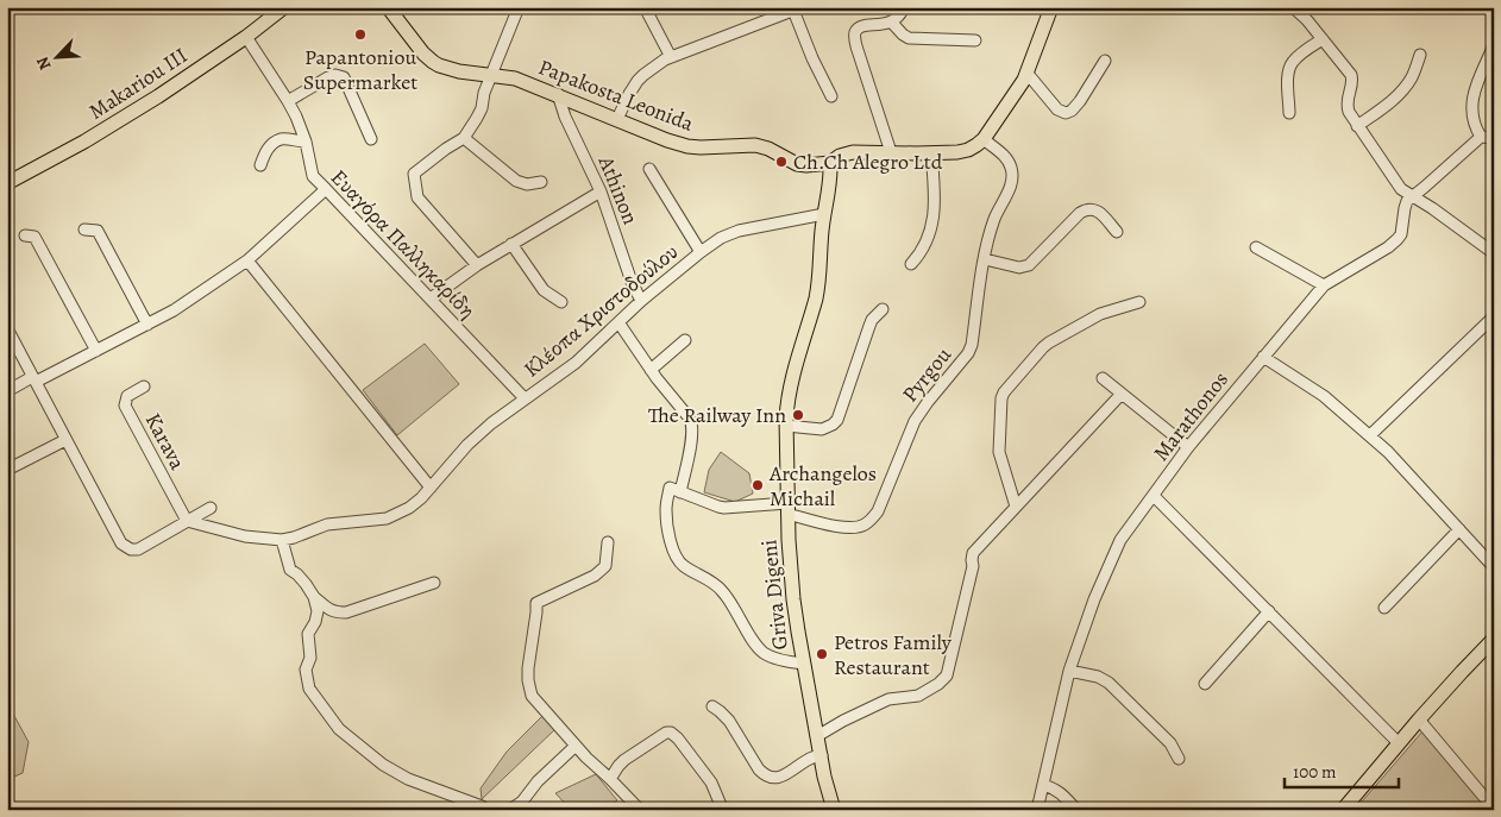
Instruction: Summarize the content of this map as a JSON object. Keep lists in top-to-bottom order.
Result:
{
  "streets": {
    "main road": ["Makariou III", "Papakosta Leonida", "Griva Digeni"],
    "street": [
      "Athinon",
      "Ευαγόρα Παλληκαρίδη",
      "Κλέοπα Χριστοδούλου",
      "Pyrgou",
      "Marathonos",
      "Karava"
    ]
  },
  "crossings": [
    ["Makariou III", "Ευαγόρα Παλληκαρίδη"],
    ["Papakosta Leonida", "Athinon"],
    ["Papakosta Leonida", "Pyrgou"],
    ["Papakosta Leonida", "Griva Digeni"],
    ["Athinon", "Κλέοπα Χριστοδούλου"],
    ["Ευαγόρα Παλληκαρίδη", "Κλέοπα Χριστοδούλου"],
    ["Κλέοπα Χριστοδούλου", "Griva Digeni"],
    ["Pyrgou", "Griva Digeni"]
  ],
  "places": [
    "Papantoniou Supermarket",
    "Ch.Ch Alegro Ltd",
    "The Railway Inn",
    "Archangelos Michail",
    "Petros Family Restaurant"
  ],
  "scale_bar": "100 m",
  "north": "bottom left"
}
